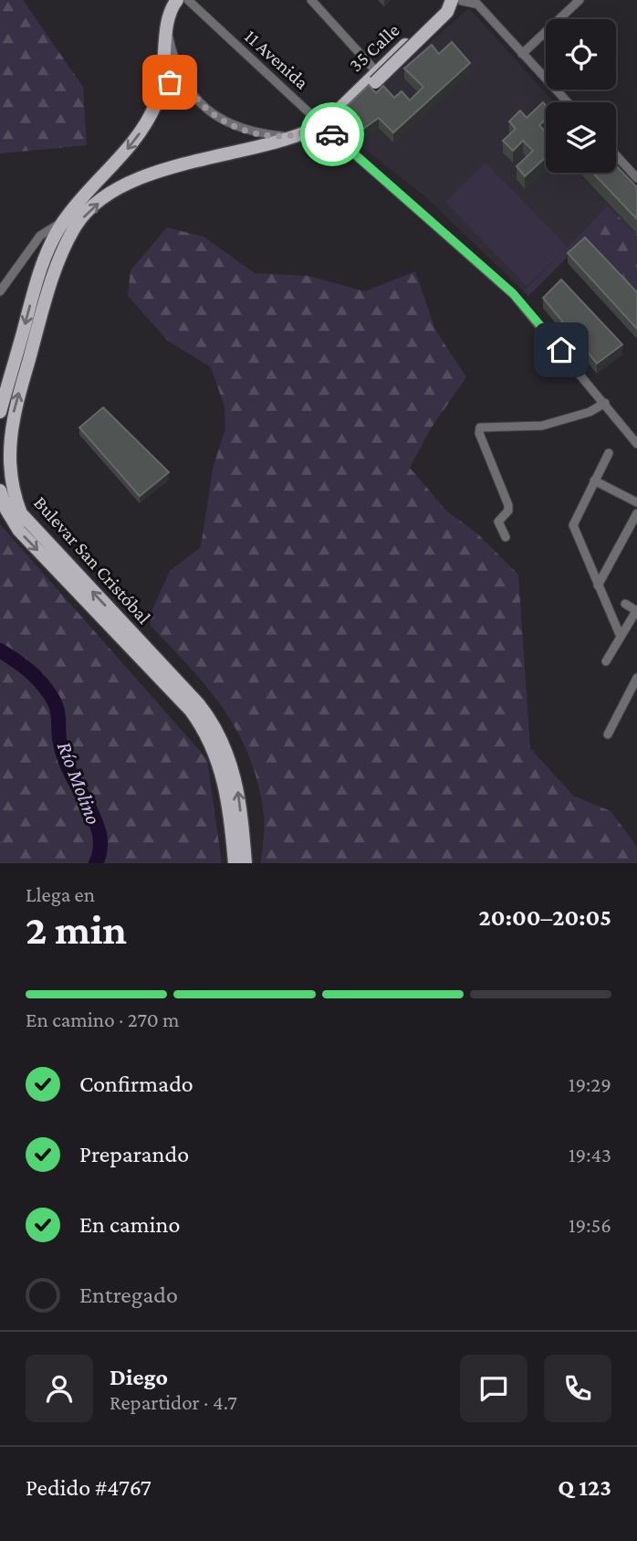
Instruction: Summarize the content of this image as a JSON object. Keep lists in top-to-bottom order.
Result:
{
  "streets": {
    "main road": ["Bulevar San Cristóbal"],
    "street": ["11 Avenida"]
  },
  "crossings": [
    ["11 Avenida", "Bulevar San Cristóbal"]
  ],
  "water": ["Río Molino"],
  "page": {
    "heading": ["2 min", "Llega en", "20:00–20:05"],
    "panel": [
      "Diego",
      "Repartidor · 4.7",
      "Pedido #4767",
      "Q 123"
    ],
    "bar": "En camino · 270 m",
    "list": [
      ["Confirmado", "19:29"],
      ["Preparando", "19:43"],
      ["En camino", "19:56"],
      "Entregado"
    ]
  }
}
